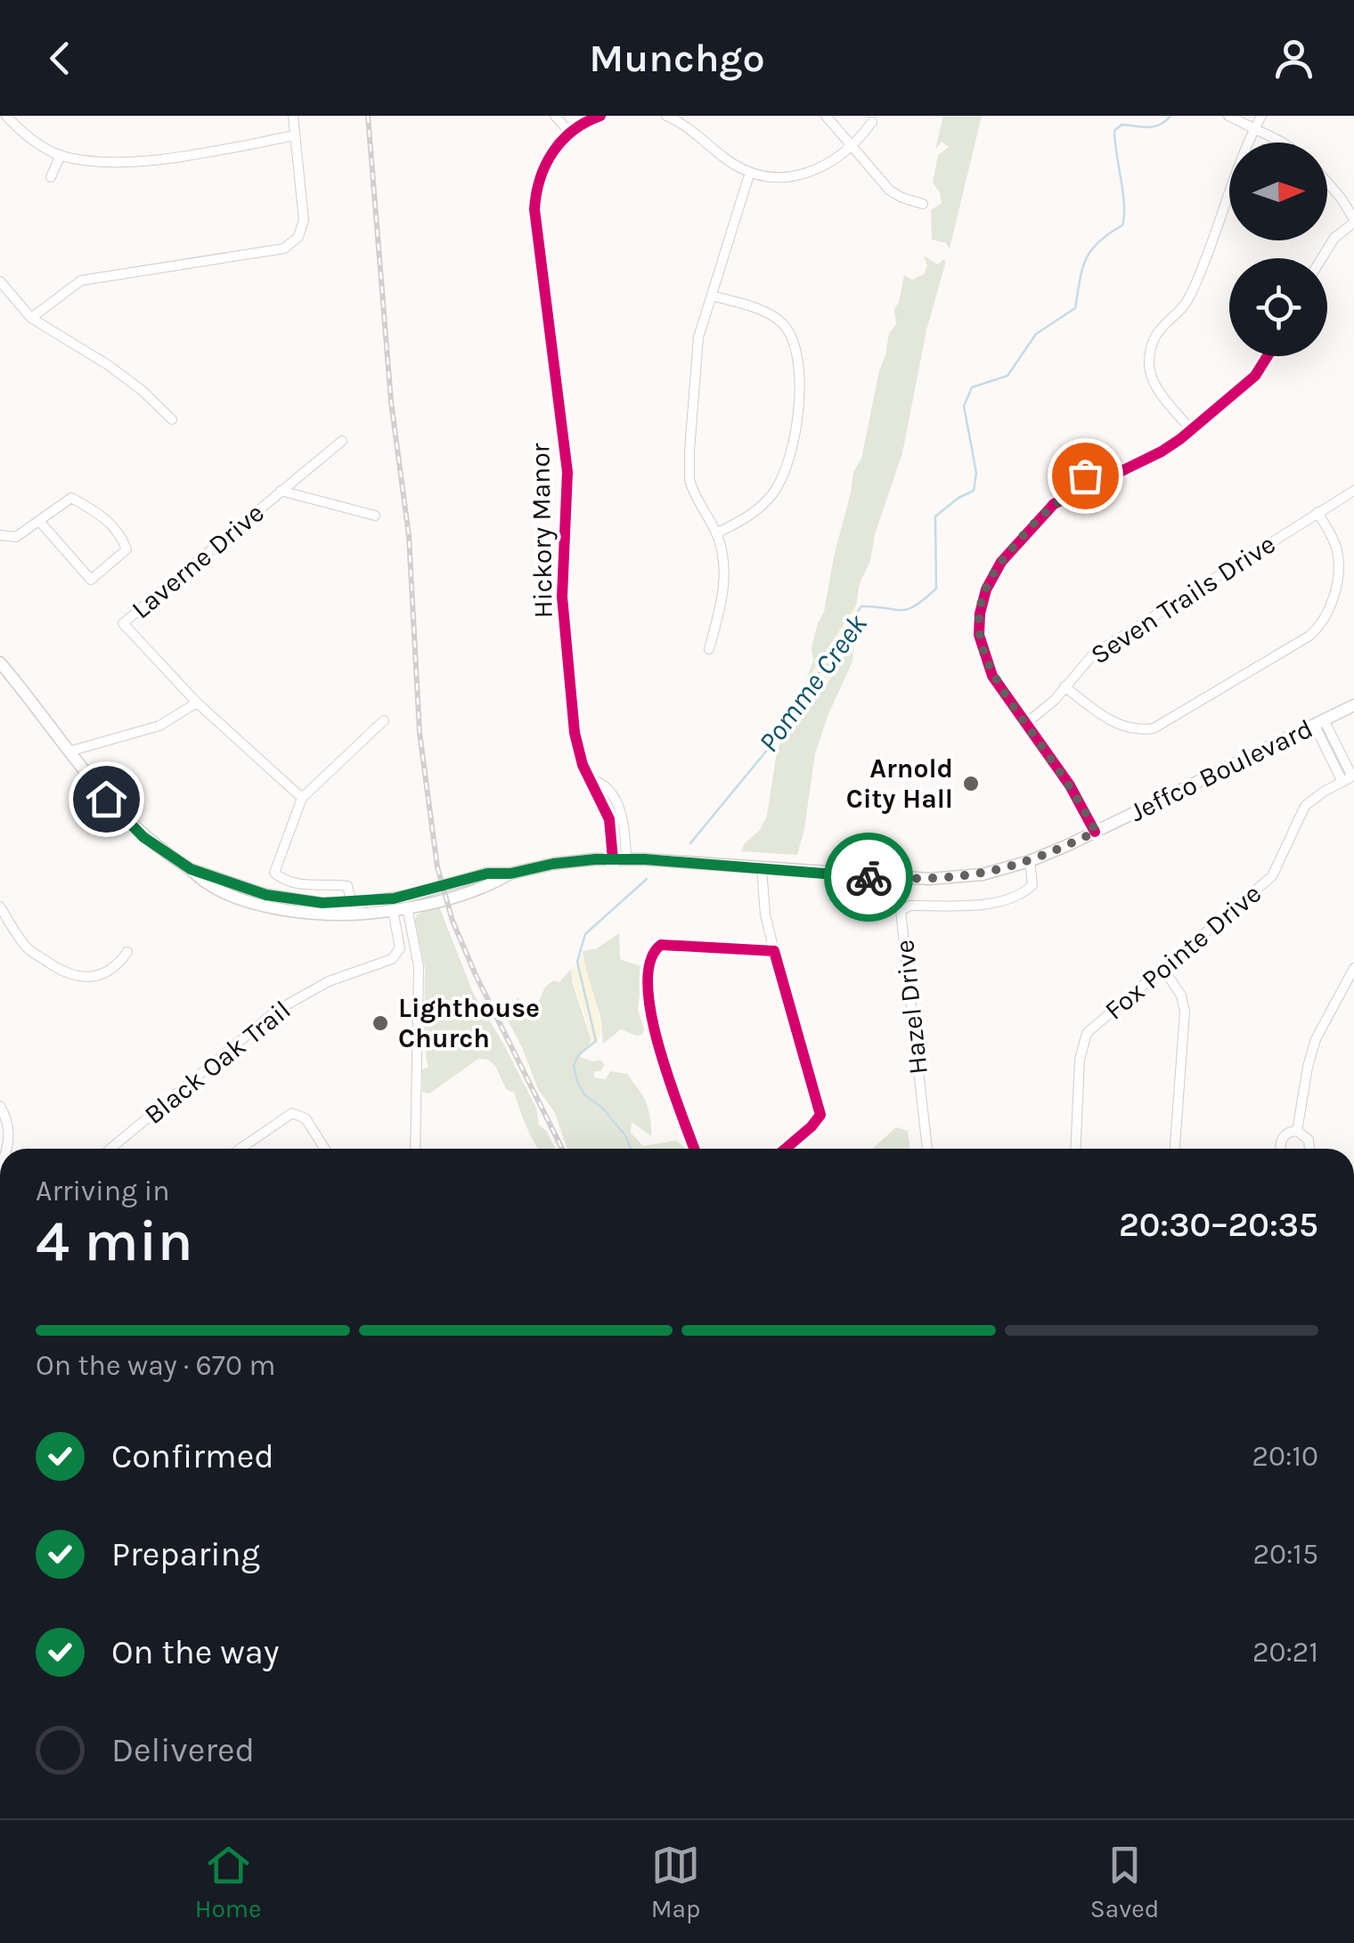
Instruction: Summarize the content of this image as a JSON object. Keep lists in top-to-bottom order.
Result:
{
  "streets": {
    "main road": ["Jeffco Boulevard"],
    "street": [
      "Hickory Manor",
      "Laverne Drive",
      "Seven Trails Drive",
      "Fox Pointe Drive",
      "Hazel Drive",
      "Black Oak Trail"
    ]
  },
  "crossings": [
    ["Hickory Manor", "Jeffco Boulevard"],
    ["Jeffco Boulevard", "Hazel Drive"],
    ["Jeffco Boulevard", "Black Oak Trail"]
  ],
  "water": ["Pomme Creek"],
  "places": ["Arnold City Hall", "Lighthouse Church"],
  "north": "right",
  "page": {
    "header": "Munchgo",
    "heading": ["4 min", "Arriving in", "20:30–20:35"],
    "bar": "On the way · 670 m",
    "list": [
      ["Confirmed", "20:10"],
      ["Preparing", "20:15"],
      ["On the way", "20:21"],
      "Delivered"
    ],
    "tabs": ["Home", "Map", "Saved"]
  }
}
